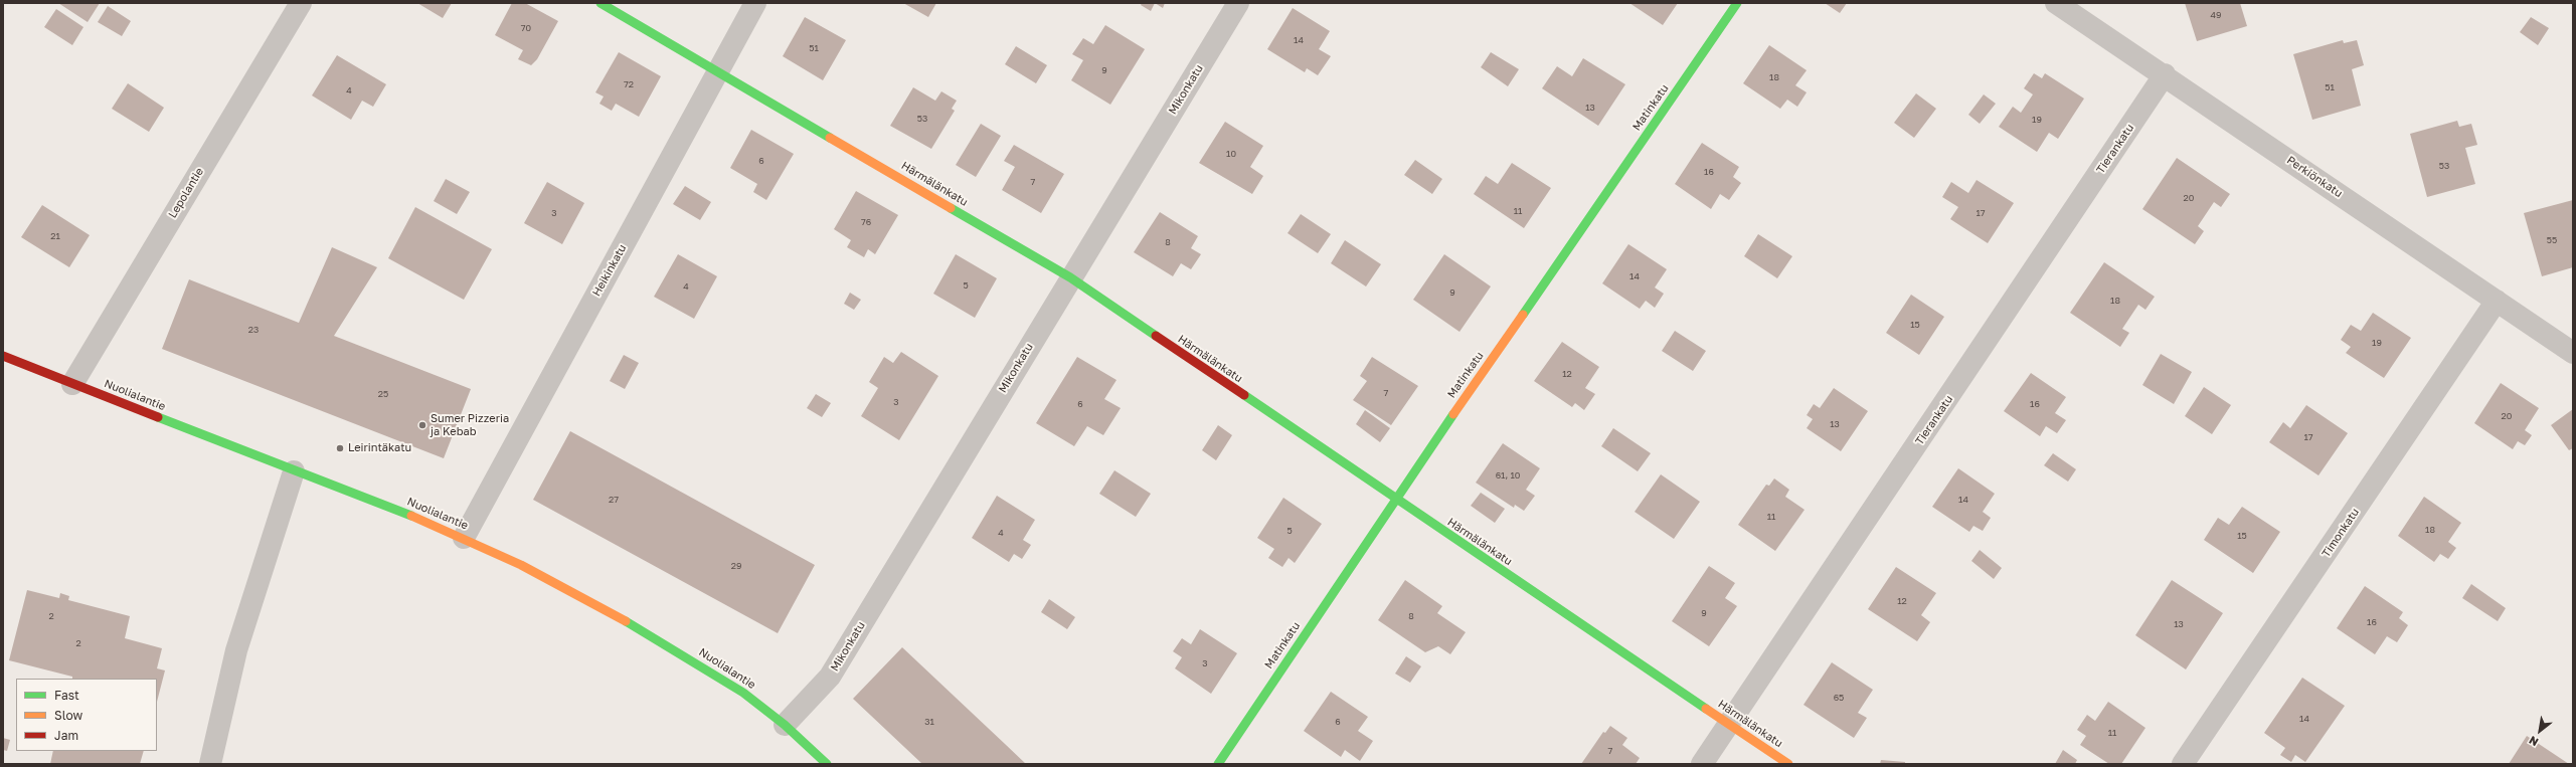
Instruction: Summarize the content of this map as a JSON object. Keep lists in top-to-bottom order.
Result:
{
  "streets": {
    "street": [
      "Mikonkatu",
      "Matinkatu",
      "Tierankatu",
      "Perkiönkatu",
      "Härmälänkatu",
      "Lepolantie",
      "Heikinkatu",
      "Nuolialantie",
      "Timonkatu"
    ]
  },
  "crossings": [
    ["Mikonkatu", "Härmälänkatu"],
    ["Mikonkatu", "Nuolialantie"],
    ["Matinkatu", "Härmälänkatu"],
    ["Tierankatu", "Perkiönkatu"],
    ["Tierankatu", "Härmälänkatu"],
    ["Perkiönkatu", "Timonkatu"],
    ["Härmälänkatu", "Heikinkatu"],
    ["Lepolantie", "Nuolialantie"],
    ["Heikinkatu", "Nuolialantie"]
  ],
  "places": ["Sumer Pizzeria ja Kebab", "Leirintäkatu"],
  "house_numbers": [
    "49",
    "70",
    "14",
    "51",
    "9",
    "18",
    "72",
    "51",
    "4",
    "13",
    "53",
    "19",
    "10",
    "6",
    "53",
    "16",
    "7",
    "20",
    "11",
    "3",
    "17",
    "76",
    "21",
    "55",
    "8",
    "14",
    "5",
    "4",
    "9",
    "18",
    "15",
    "23",
    "19",
    "12",
    "7",
    "25",
    "3",
    "6",
    "16",
    "20",
    "13",
    "17",
    "61, 10",
    "27",
    "14",
    "11",
    "18",
    "5",
    "4",
    "15",
    "29",
    "12",
    "9",
    "2",
    "8",
    "16",
    "13",
    "2",
    "3",
    "65",
    "14",
    "31",
    "6",
    "11",
    "7"
  ],
  "legend": ["Fast", "Slow", "Jam"],
  "north": "bottom left"
}
